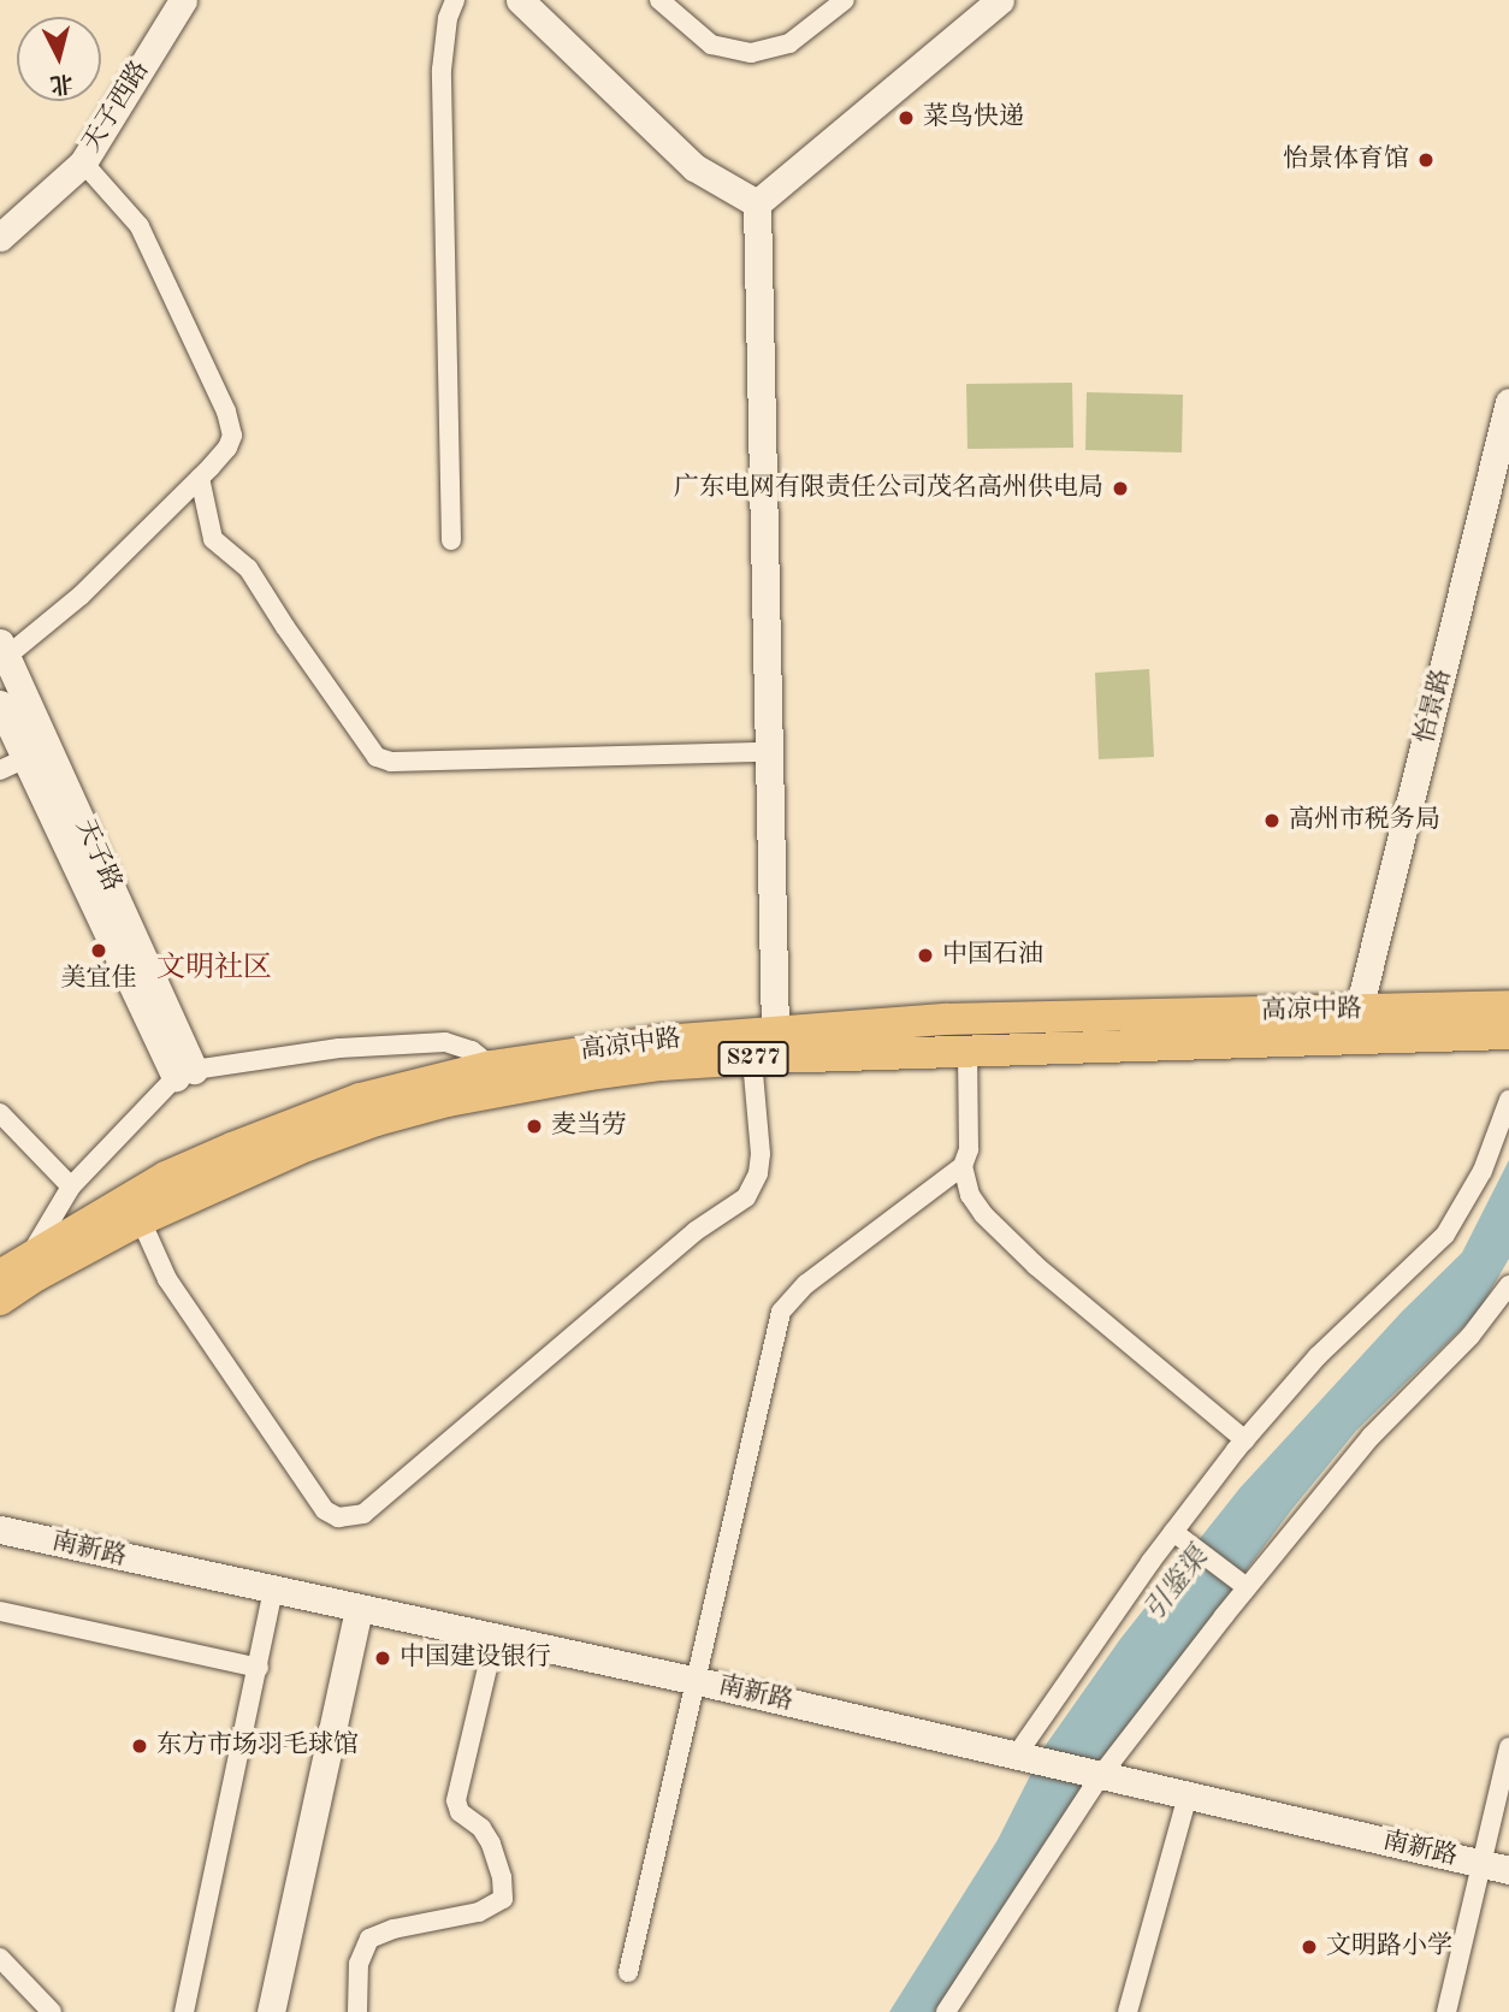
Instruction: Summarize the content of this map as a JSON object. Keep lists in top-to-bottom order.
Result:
{
  "streets": {
    "main road": ["高凉中路", "S277"],
    "street": [
      "天子西路",
      "怡景路",
      "天子路",
      "南新路"
    ]
  },
  "crossings": [
    ["怡景路", "高凉中路"]
  ],
  "districts": ["文明社区"],
  "water": ["引鉴渠"],
  "places": [
    "菜鸟快递",
    "怡景体育馆",
    "广东电网有限责任公司茂名高州供电局",
    "高州市税务局",
    "美宜佳",
    "中国石油",
    "麦当劳",
    "中国建设银行",
    "东方市场羽毛球馆",
    "文明路小学"
  ],
  "north": "bottom"
}
